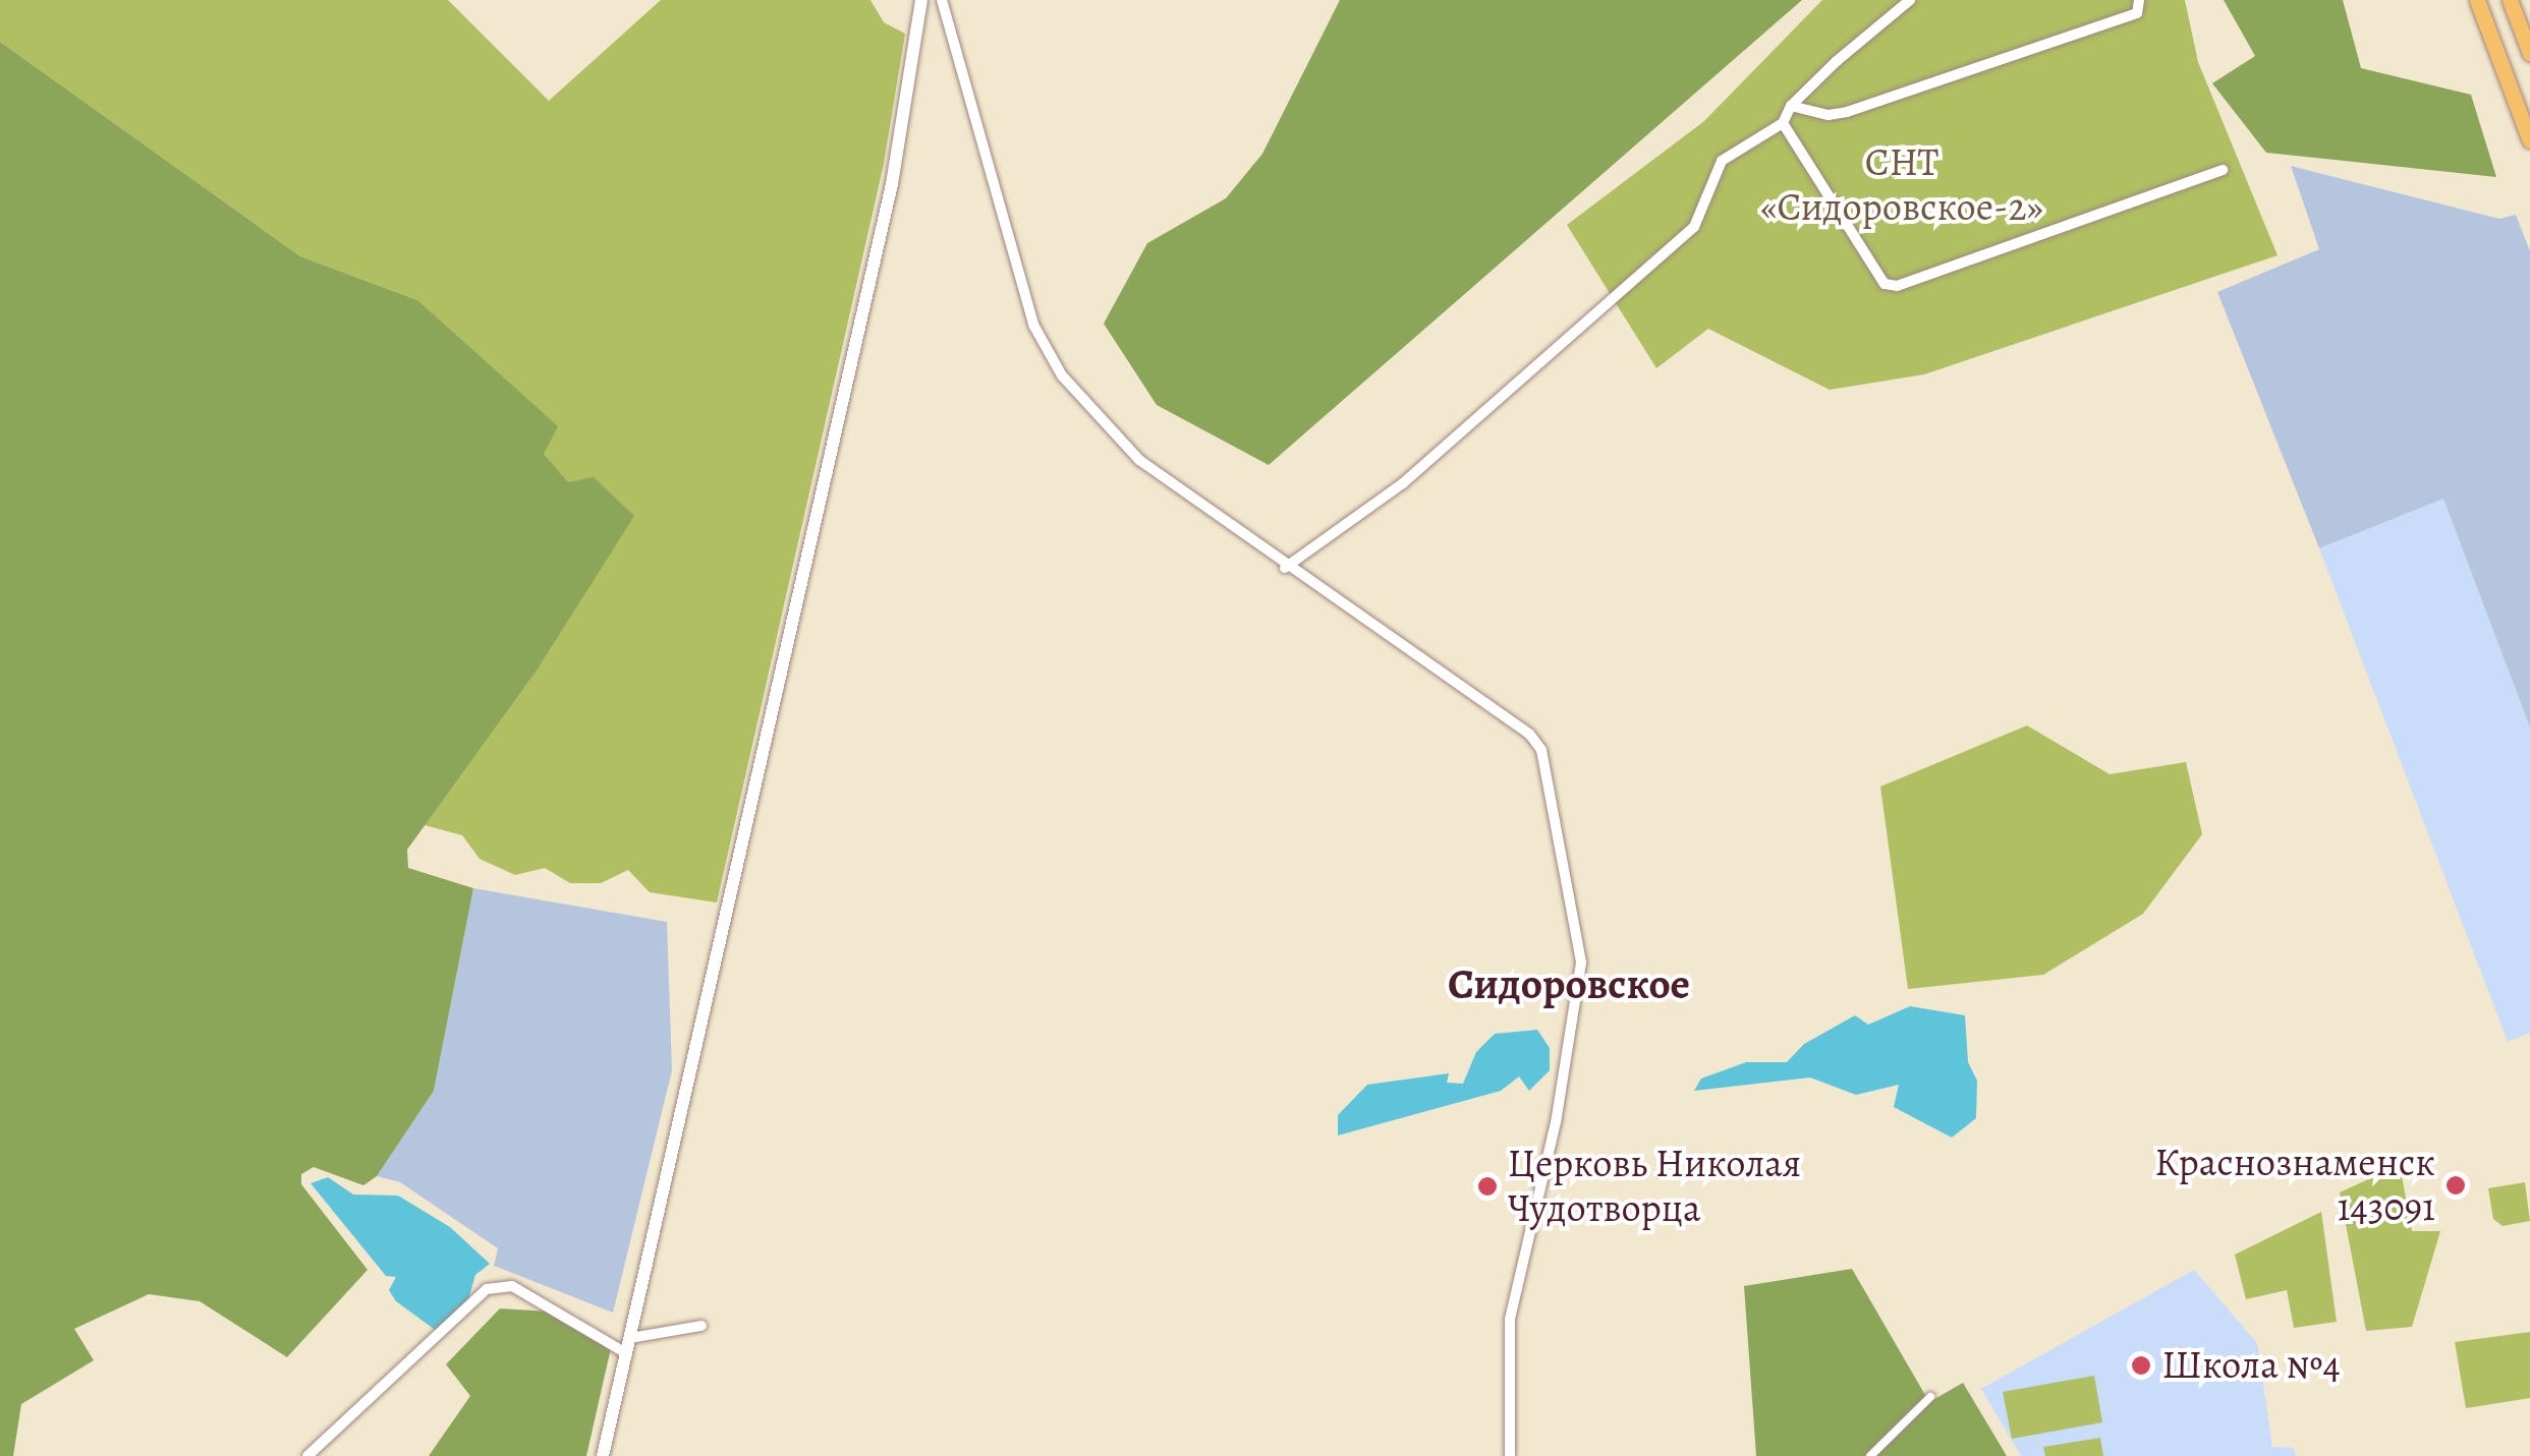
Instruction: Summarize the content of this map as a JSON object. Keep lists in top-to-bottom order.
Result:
{
  "districts": ["Сидоровское"],
  "parks": ["СНТ «Сидоровское-2»"],
  "places": ["Краснознаменск 143091", "Церковь Николая Чудотворца", "Школа №4"]
}
